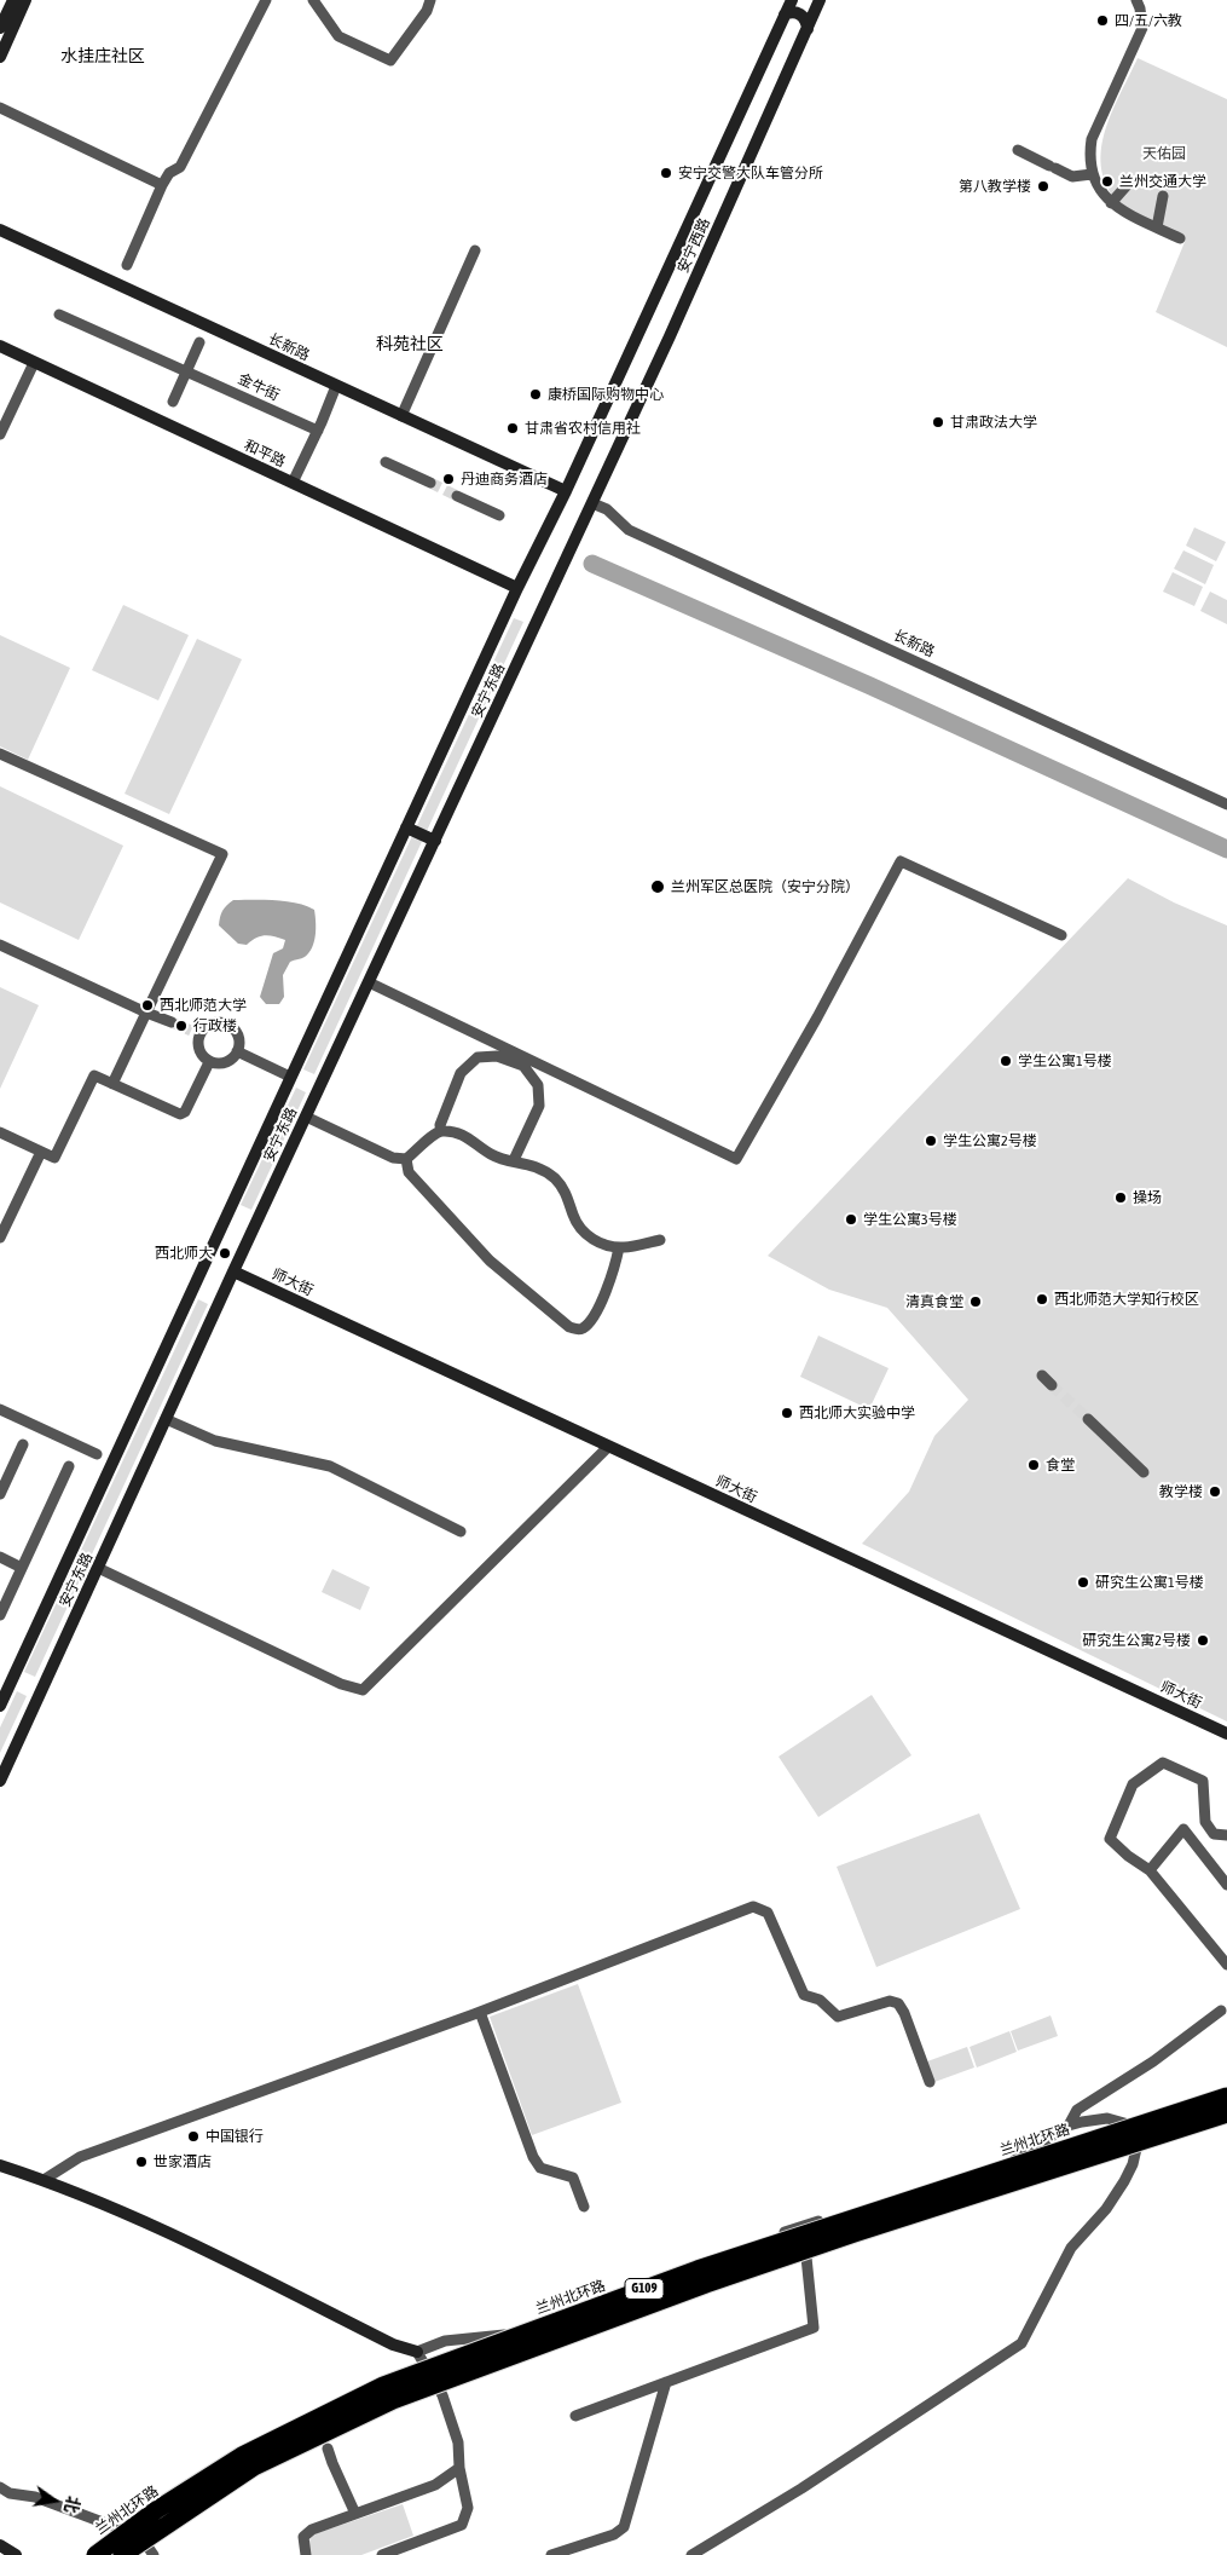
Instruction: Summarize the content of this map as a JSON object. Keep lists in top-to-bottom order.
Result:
{
  "streets": {
    "highway": ["兰州北环路", "G109"],
    "main road": [
      "安宁西路",
      "长新路",
      "和平路",
      "安宁东路",
      "师大街"
    ],
    "street": ["金牛街"]
  },
  "crossings": [
    ["安宁西路", "长新路"],
    ["安宁西路", "安宁东路"],
    ["长新路", "安宁东路"],
    ["和平路", "安宁东路"],
    ["安宁东路", "师大街"]
  ],
  "districts": ["水挂庄社区", "科苑社区"],
  "parks": ["天佑园"],
  "places": [
    "四/五/六教",
    "安宁交警大队车管分所",
    "兰州交通大学",
    "第八教学楼",
    "康桥国际购物中心",
    "甘肃政法大学",
    "甘肃省农村信用社",
    "丹迪商务酒店",
    "兰州军区总医院（安宁分院）",
    "西北师范大学",
    "行政楼",
    "学生公寓1号楼",
    "学生公寓2号楼",
    "操场",
    "学生公寓3号楼",
    "西北师大",
    "西北师范大学知行校区",
    "清真食堂",
    "西北师大实验中学",
    "食堂",
    "教学楼",
    "研究生公寓1号楼",
    "研究生公寓2号楼",
    "中国银行",
    "世家酒店"
  ],
  "north": "right"
}
